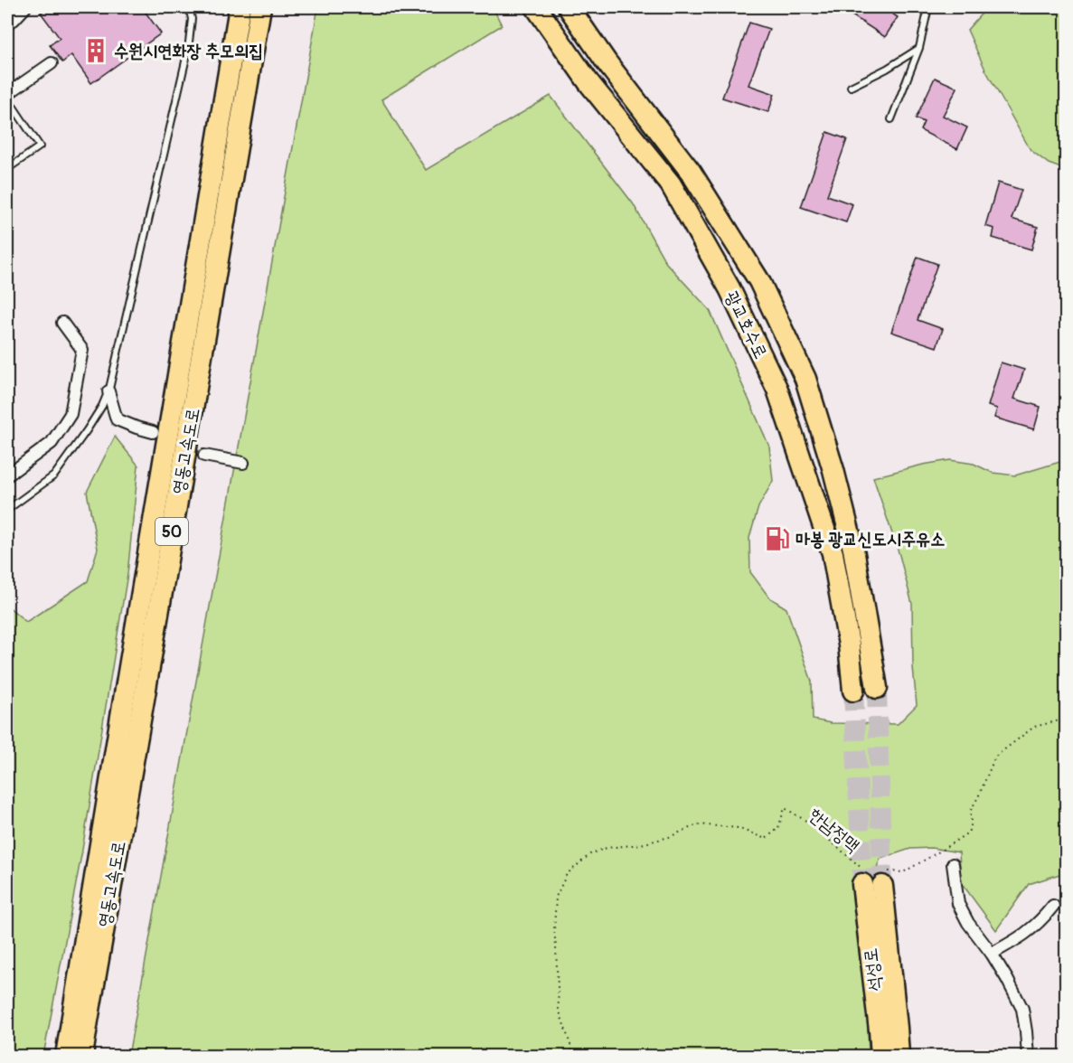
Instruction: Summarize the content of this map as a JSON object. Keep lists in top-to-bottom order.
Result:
{
  "streets": {
    "highway": [
      "광교호수로",
      "영동고속도로",
      "50",
      "석성로"
    ],
    "path": ["한남정맥"]
  },
  "crossings": [
    ["한남정맥", "석성로"]
  ],
  "places": {
    "building": ["수원시연화장 추모의집"],
    "fuel station": ["마봉 광교신도시주유소"]
  }
}
